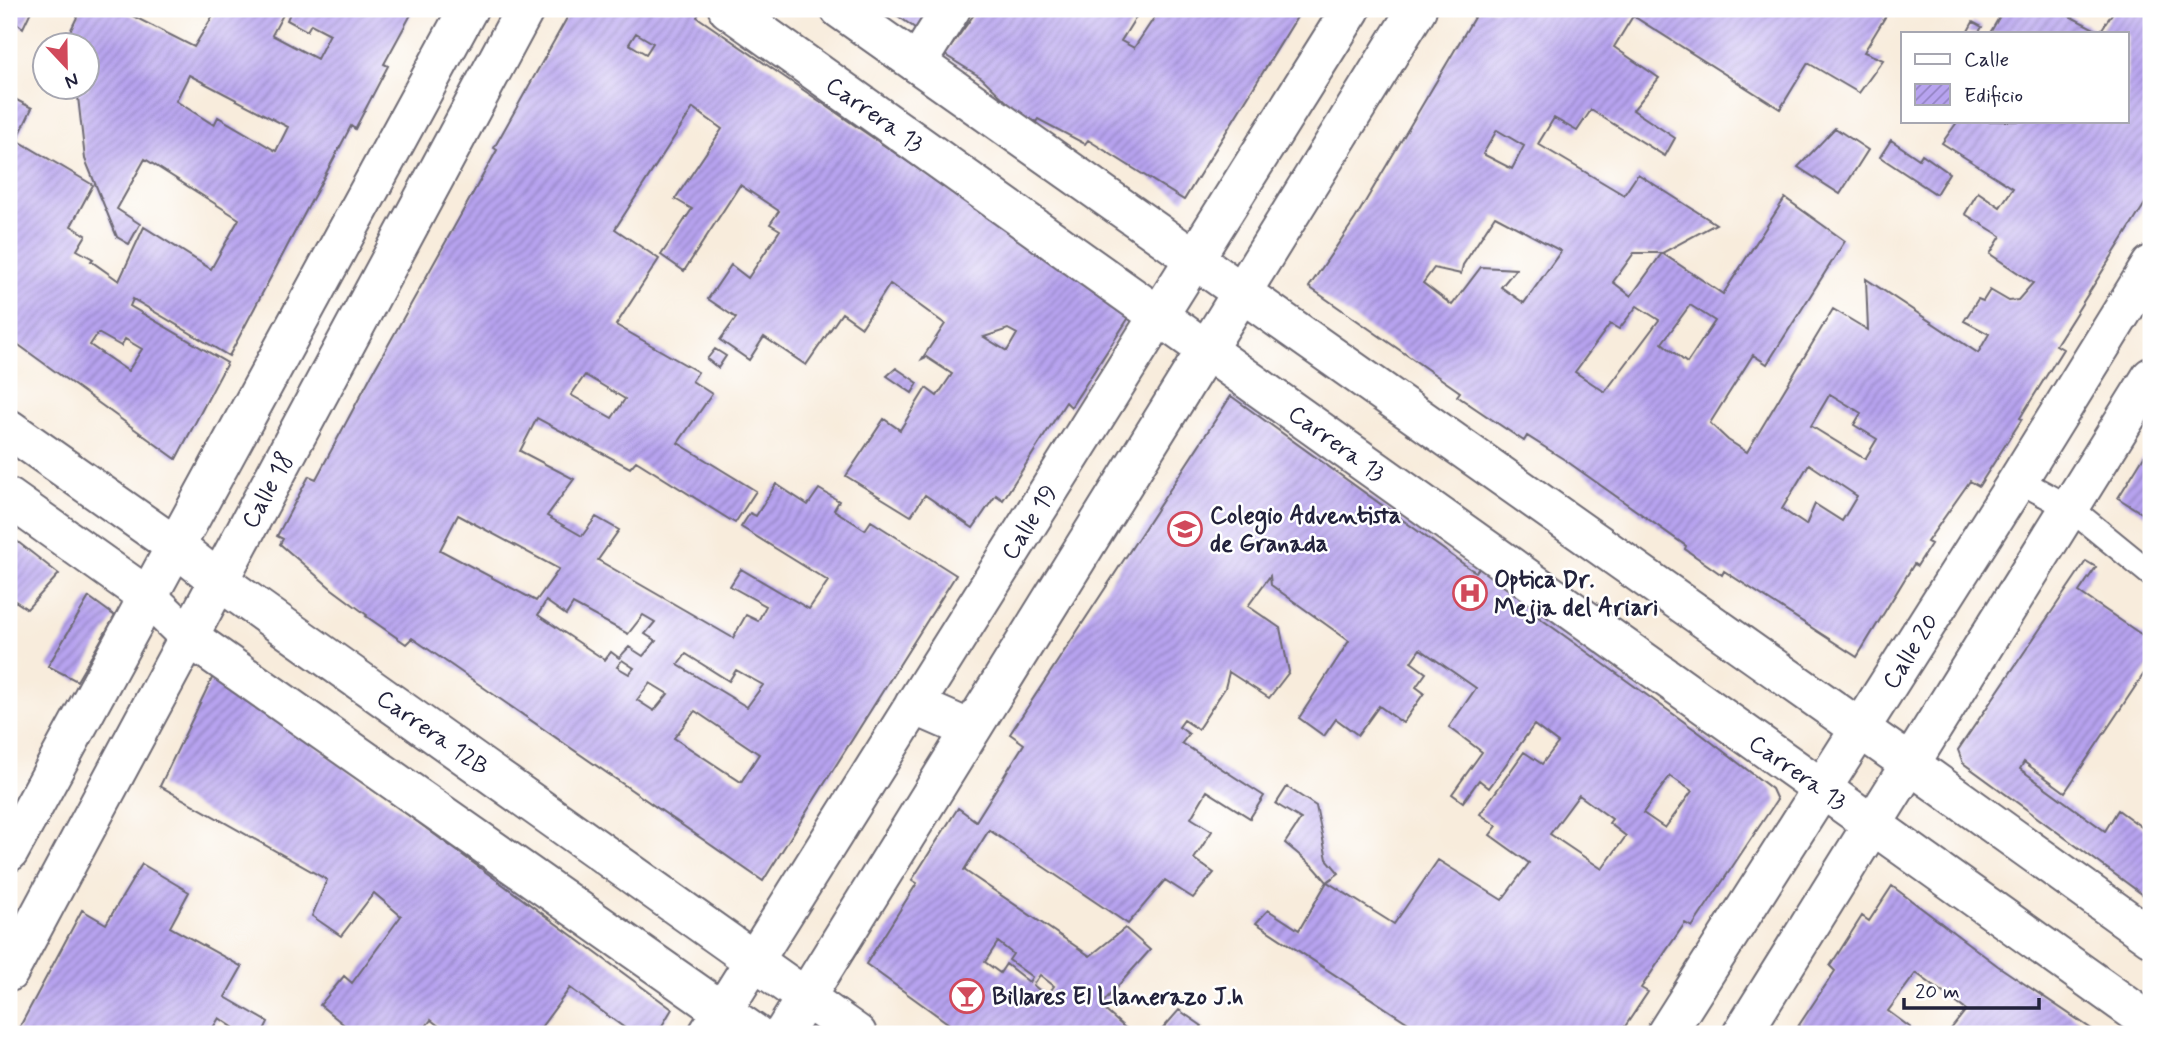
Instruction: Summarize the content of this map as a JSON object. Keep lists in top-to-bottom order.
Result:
{
  "streets": {
    "street": [
      "Carrera 13",
      "Calle 18",
      "Calle 19",
      "Calle 20",
      "Carrera 12B"
    ]
  },
  "crossings": [
    ["Carrera 13", "Calle 19"],
    ["Carrera 13", "Calle 20"],
    ["Calle 18", "Carrera 12B"],
    ["Calle 19", "Carrera 12B"]
  ],
  "places": {
    "school or university": ["Colegio Adventista de Granada"],
    "hospital": ["Optica Dr. Mejia del Ariari"],
    "bar": ["Billares El Llanerazo J.h"]
  },
  "legend": ["Calle", "Edificio"],
  "scale_bar": "20 m",
  "north": "bottom"
}
